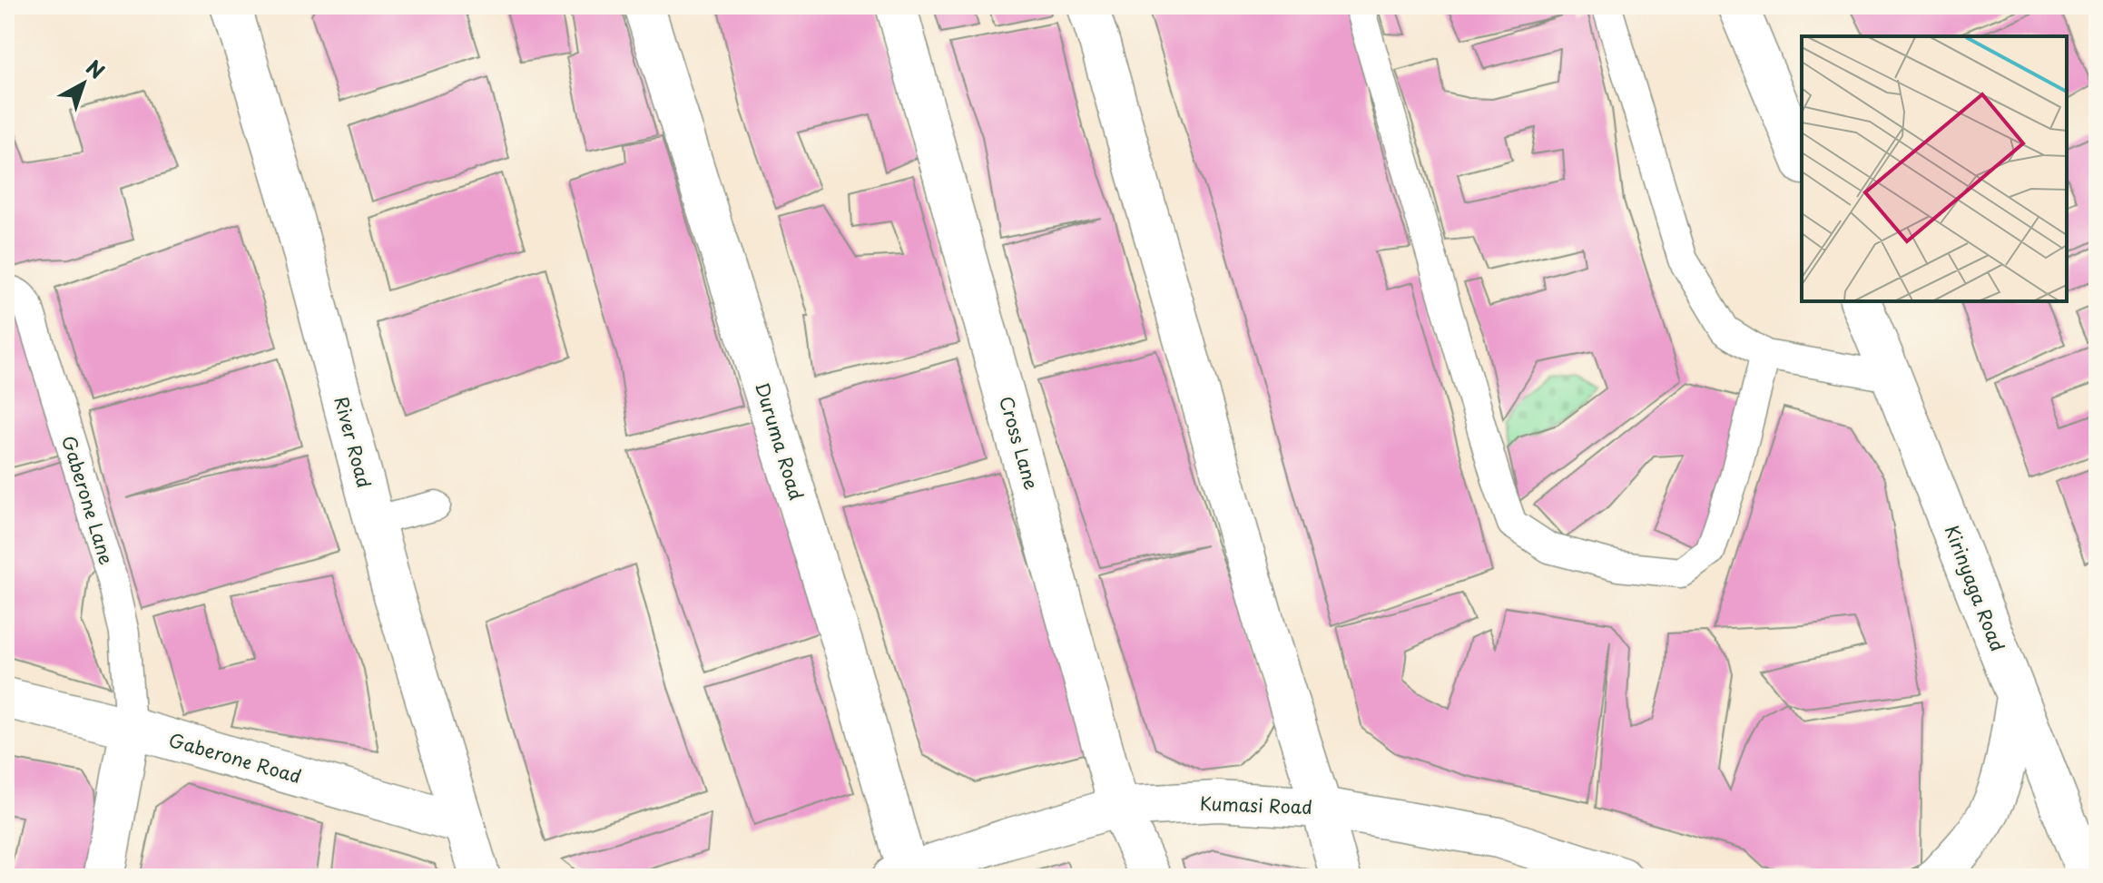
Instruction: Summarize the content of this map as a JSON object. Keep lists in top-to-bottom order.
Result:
{
  "streets": {
    "street": [
      "Duruma Road",
      "River Road",
      "Cross Lane",
      "Kirinyaga Road",
      "Gaberone Road",
      "Kumasi Road"
    ],
    "lane": ["Gaberone Lane"]
  },
  "crossings": [
    ["Duruma Road", "Kumasi Road"],
    ["River Road", "Gaberone Road"],
    ["Cross Lane", "Kumasi Road"],
    ["Gaberone Lane", "Gaberone Road"]
  ],
  "north": "top right"
}
